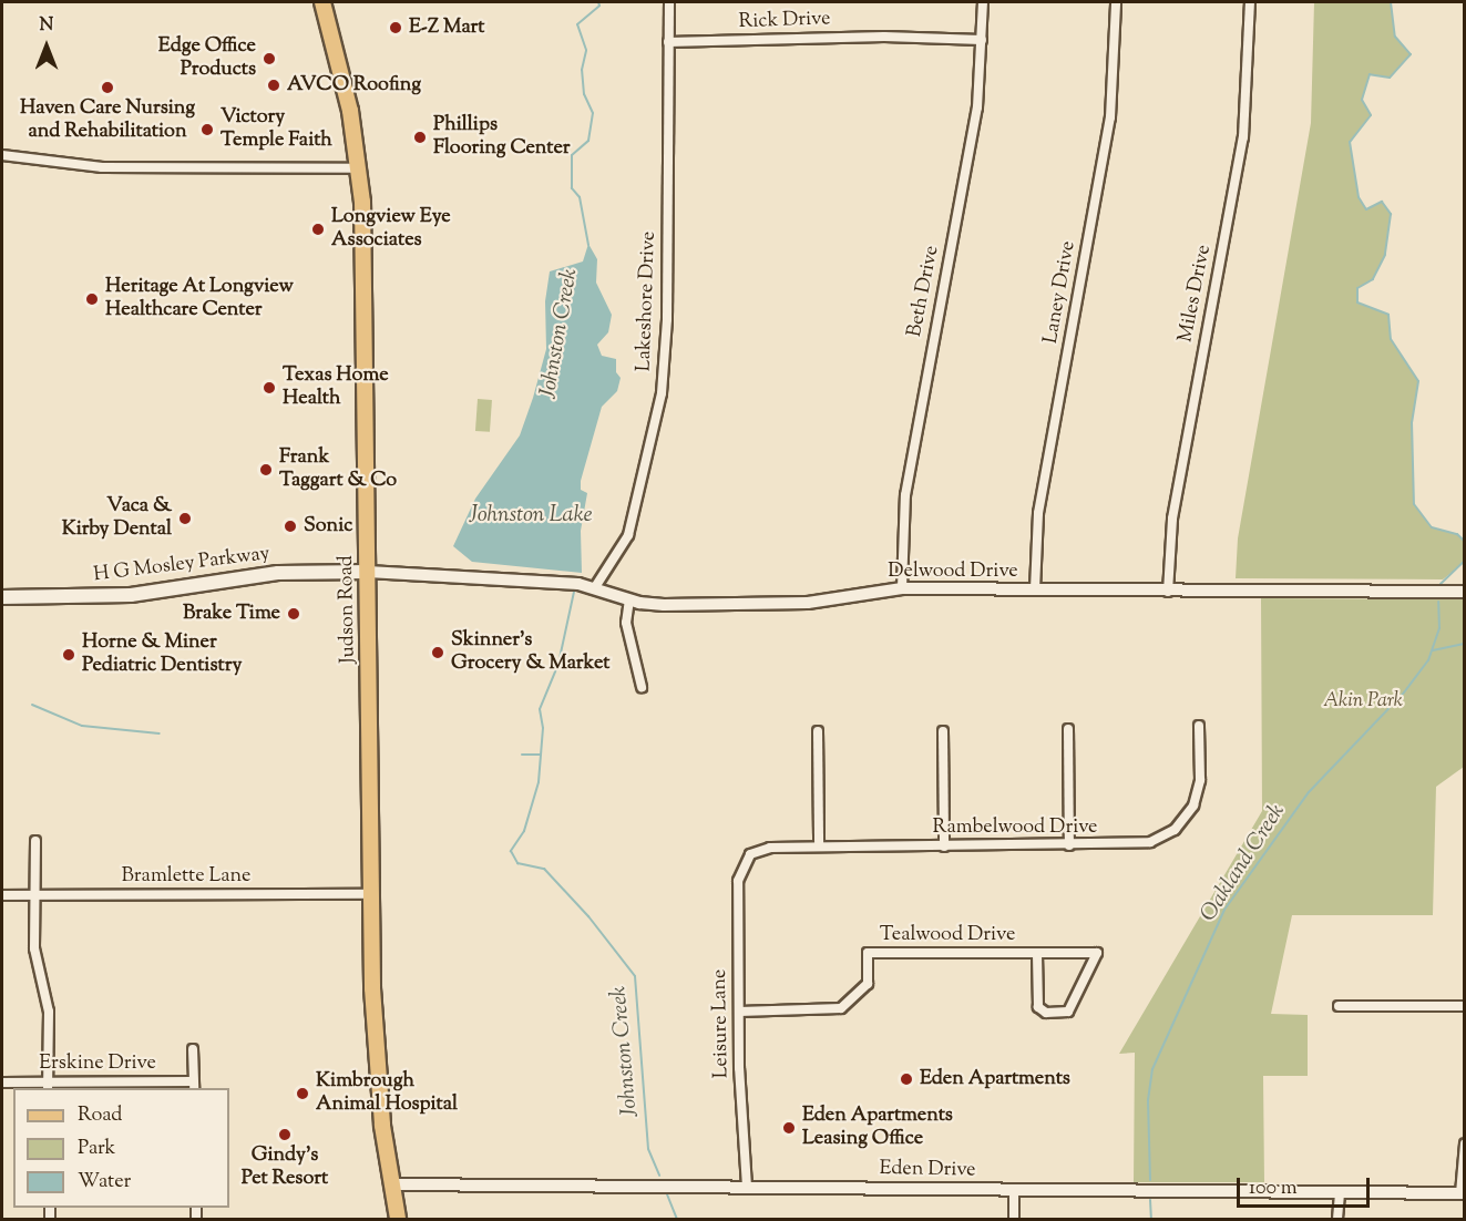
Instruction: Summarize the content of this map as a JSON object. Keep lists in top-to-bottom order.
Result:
{
  "streets": {
    "main road": ["H G Mosley Parkway", "Judson Road"],
    "street": [
      "Rick Drive",
      "Beth Drive",
      "Laney Drive",
      "Miles Drive",
      "Lakeshore Drive",
      "Delwood Drive",
      "Rambelwood Drive",
      "Bramlette Lane",
      "Tealwood Drive",
      "Leisure Lane",
      "Erskine Drive",
      "Eden Drive"
    ]
  },
  "crossings": [
    ["Rick Drive", "Beth Drive"],
    ["Rick Drive", "Lakeshore Drive"],
    ["Beth Drive", "Delwood Drive"],
    ["Laney Drive", "Delwood Drive"],
    ["Miles Drive", "Delwood Drive"],
    ["Lakeshore Drive", "Delwood Drive"],
    ["H G Mosley Parkway", "Delwood Drive"],
    ["H G Mosley Parkway", "Judson Road"],
    ["Delwood Drive", "Judson Road"],
    ["Judson Road", "Bramlette Lane"],
    ["Judson Road", "Eden Drive"],
    ["Rambelwood Drive", "Leisure Lane"],
    ["Tealwood Drive", "Leisure Lane"],
    ["Leisure Lane", "Eden Drive"]
  ],
  "water": ["Johnston Creek", "Johnston Lake", "Oakland Creek"],
  "parks": ["Akin Park"],
  "places": [
    "E-Z Mart",
    "Edge Office Products",
    "AVCO Roofing",
    "Haven Care Nursing and Rehabilitation",
    "Victory Temple Faith",
    "Phillips Flooring Center",
    "Longview Eye Associates",
    "Heritage At Longview Healthcare Center",
    "Texas Home Health",
    "Frank Taggart & Co",
    "Vaca & Kirby Dental",
    "Sonic",
    "Brake Time",
    "Skinner's Grocery & Market",
    "Horne & Miner Pediatric Dentistry",
    "Eden Apartments",
    "Kimbrough Animal Hospital",
    "Eden Apartments Leasing Office",
    "Gindy's Pet Resort"
  ],
  "legend": ["Road", "Park", "Water"],
  "scale_bar": "100 m",
  "north": "top"
}
